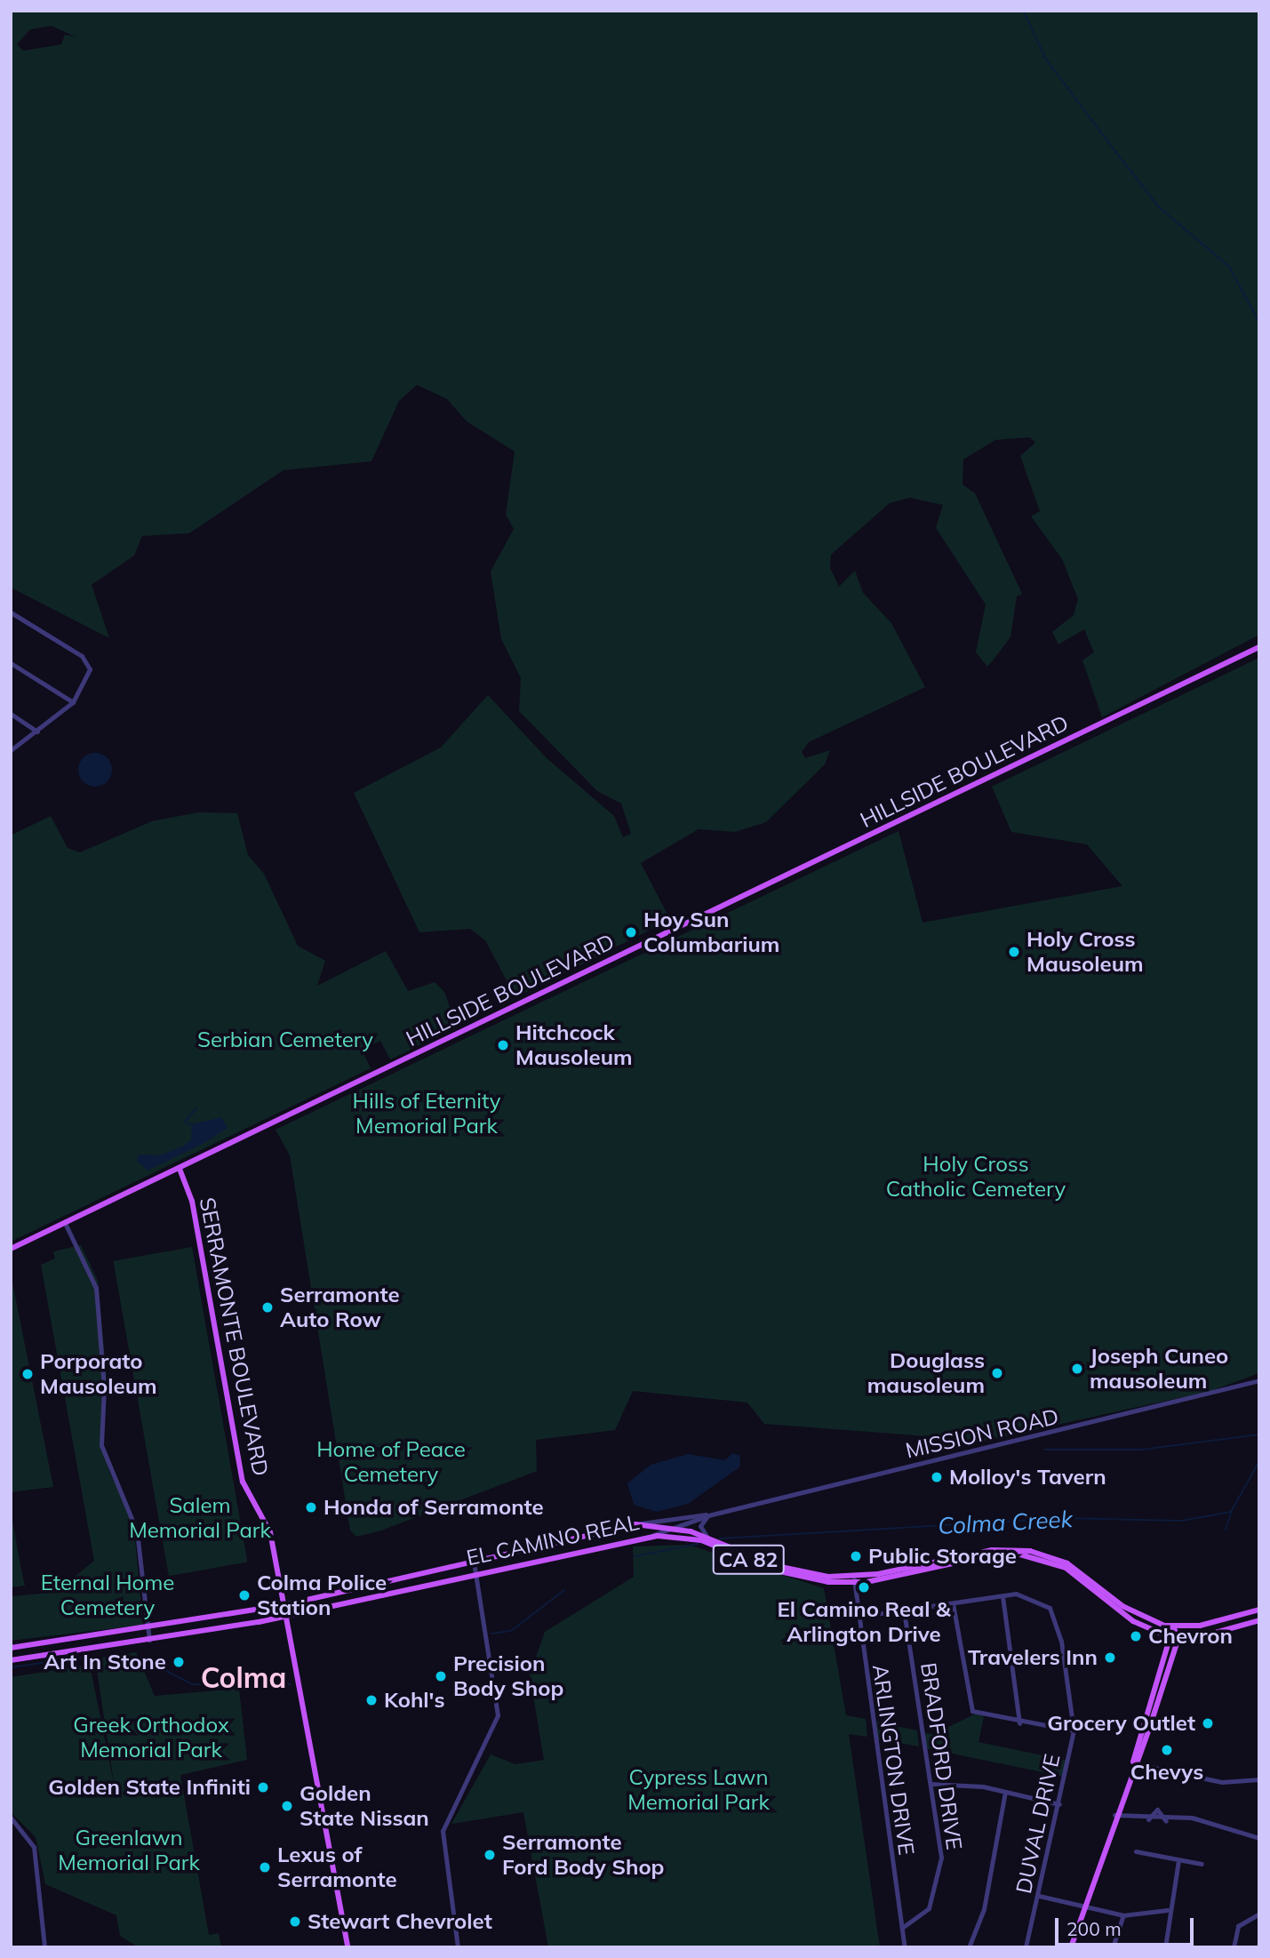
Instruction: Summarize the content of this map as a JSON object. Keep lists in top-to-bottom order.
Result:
{
  "streets": {
    "main road": [
      "HILLSIDE BOULEVARD",
      "SERRAMONTE BOULEVARD",
      "EL CAMINO REAL",
      "CA 82"
    ],
    "street": [
      "MISSION ROAD",
      "BRADFORD DRIVE",
      "ARLINGTON DRIVE",
      "DUVAL DRIVE"
    ]
  },
  "crossings": [
    ["HILLSIDE BOULEVARD", "SERRAMONTE BOULEVARD"],
    ["SERRAMONTE BOULEVARD", "EL CAMINO REAL"],
    ["MISSION ROAD", "EL CAMINO REAL"],
    ["EL CAMINO REAL", "ARLINGTON DRIVE"],
    ["BRADFORD DRIVE", "ARLINGTON DRIVE"],
    ["BRADFORD DRIVE", "DUVAL DRIVE"],
    ["ARLINGTON DRIVE", "DUVAL DRIVE"]
  ],
  "districts": ["Colma"],
  "water": ["Colma Creek"],
  "parks": [
    "Serbian Cemetery",
    "Hills of Eternity Memorial Park",
    "Holy Cross Catholic Cemetery",
    "Home of Peace Cemetery",
    "Salem Memorial Park",
    "Eternal Home Cemetery",
    "Greek Orthodox Memorial Park",
    "Cypress Lawn Memorial Park",
    "Greenlawn Memorial Park"
  ],
  "places": [
    "Hoy Sun Columbarium",
    "Holy Cross Mausoleum",
    "Hitchcock Mausoleum",
    "Serramonte Auto Row",
    "Joseph Cuneo mausoleum",
    "Douglass mausoleum",
    "Porporato Mausoleum",
    "Molloy's Tavern",
    "Honda of Serramonte",
    "Public Storage",
    "El Camino Real & Arlington Drive",
    "Colma Police Station",
    "Chevron",
    "Travelers Inn",
    "Art In Stone",
    "Precision Body Shop",
    "Kohl's",
    "Grocery Outlet",
    "Chevys",
    "Golden State Infiniti",
    "Golden State Nissan",
    "Serramonte Ford Body Shop",
    "Lexus of Serramonte",
    "Stewart Chevrolet"
  ],
  "scale_bar": "200 m"
}
